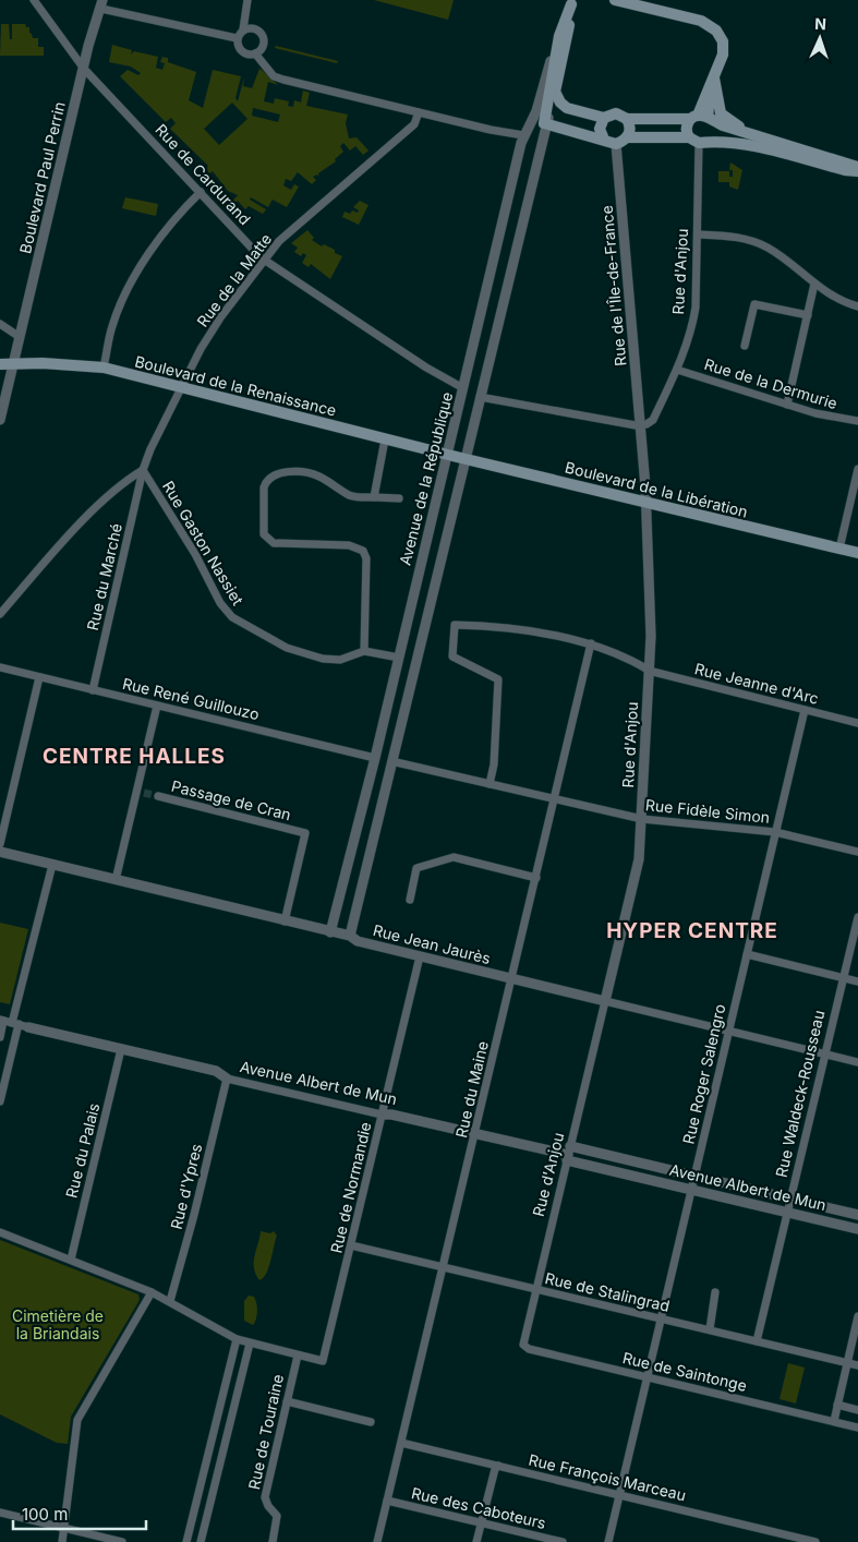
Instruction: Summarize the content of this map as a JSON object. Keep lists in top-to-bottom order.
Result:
{
  "streets": {
    "main road": ["Boulevard de la Renaissance", "Avenue de la République", "Boulevard de la Libération"],
    "street": [
      "Rue de Cardurand",
      "Boulevard Paul Perrin",
      "Rue d'Anjou",
      "Rue de la Matte",
      "Rue de l'Île-de-France",
      "Rue de la Dermurie",
      "Rue Gaston Nassiet",
      "Rue du Marché",
      "Rue Jeanne d'Arc",
      "Rue René Guillouzo",
      "Passage de Cran",
      "Rue Fidèle Simon",
      "Rue Jean Jaurès",
      "Rue Roger Salengro",
      "Avenue Albert de Mun",
      "Rue du Maine",
      "Rue Waldeck-Rousseau",
      "Rue du Palais",
      "Rue d'Ypres",
      "Rue de Normandie",
      "Rue de Stalingrad",
      "Rue de Saintonge",
      "Rue de Touraine",
      "Rue François Marceau",
      "Rue des Caboteurs"
    ]
  },
  "crossings": [
    ["Rue de Cardurand", "Boulevard Paul Perrin"],
    ["Rue de Cardurand", "Rue de la Matte"],
    ["Rue de Cardurand", "Avenue de la République"],
    ["Boulevard Paul Perrin", "Boulevard de la Renaissance"],
    ["Rue d'Anjou", "Rue de l'Île-de-France"],
    ["Rue d'Anjou", "Rue de la Dermurie"],
    ["Rue d'Anjou", "Boulevard de la Libération"],
    ["Rue d'Anjou", "Rue Jeanne d'Arc"],
    ["Rue d'Anjou", "Rue Fidèle Simon"],
    ["Rue d'Anjou", "Rue Jean Jaurès"],
    ["Rue d'Anjou", "Avenue Albert de Mun"],
    ["Rue d'Anjou", "Rue de Stalingrad"],
    ["Rue d'Anjou", "Rue de Saintonge"],
    ["Rue de la Matte", "Boulevard de la Renaissance"],
    ["Rue de la Matte", "Rue Gaston Nassiet"],
    ["Rue de la Matte", "Rue du Marché"],
    ["Boulevard de la Renaissance", "Avenue de la République"],
    ["Boulevard de la Renaissance", "Boulevard de la Libération"],
    ["Avenue de la République", "Boulevard de la Libération"],
    ["Avenue de la République", "Rue René Guillouzo"],
    ["Avenue de la République", "Rue Jean Jaurès"],
    ["Rue Gaston Nassiet", "Rue du Marché"],
    ["Rue du Marché", "Rue René Guillouzo"],
    ["Rue Jeanne d'Arc", "Rue Roger Salengro"],
    ["Rue Jeanne d'Arc", "Rue du Maine"],
    ["Passage de Cran", "Rue Jean Jaurès"],
    ["Rue Fidèle Simon", "Rue Roger Salengro"],
    ["Rue Fidèle Simon", "Rue du Maine"],
    ["Rue Jean Jaurès", "Rue Roger Salengro"],
    ["Rue Jean Jaurès", "Rue du Maine"],
    ["Rue Jean Jaurès", "Rue Waldeck-Rousseau"],
    ["Rue Jean Jaurès", "Rue de Normandie"],
    ["Rue Roger Salengro", "Avenue Albert de Mun"],
    ["Rue Roger Salengro", "Rue de Stalingrad"],
    ["Rue Roger Salengro", "Rue de Saintonge"],
    ["Rue Roger Salengro", "Rue François Marceau"],
    ["Avenue Albert de Mun", "Rue du Maine"],
    ["Avenue Albert de Mun", "Rue Waldeck-Rousseau"],
    ["Avenue Albert de Mun", "Rue du Palais"],
    ["Avenue Albert de Mun", "Rue d'Ypres"],
    ["Avenue Albert de Mun", "Rue de Normandie"],
    ["Rue du Maine", "Rue de Stalingrad"],
    ["Rue du Maine", "Rue François Marceau"],
    ["Rue du Maine", "Rue des Caboteurs"],
    ["Rue Waldeck-Rousseau", "Rue de Stalingrad"],
    ["Rue de Normandie", "Rue de Stalingrad"],
    ["Rue de Normandie", "Rue de Touraine"]
  ],
  "districts": ["CENTRE HALLES", "HYPER CENTRE"],
  "parks": ["Cimetière de la Briandais"],
  "scale_bar": "100 m",
  "north": "top"
}
